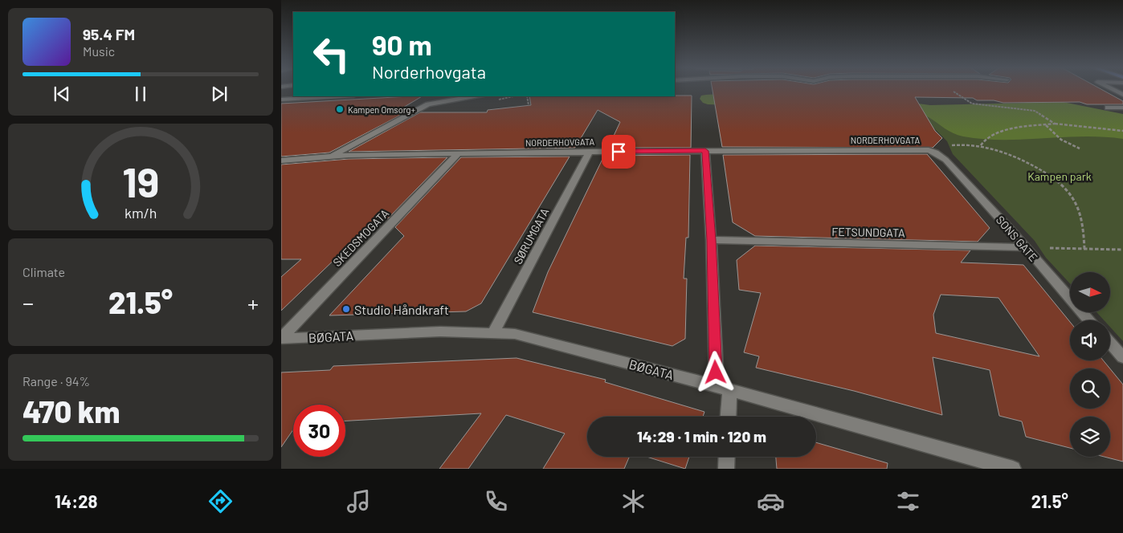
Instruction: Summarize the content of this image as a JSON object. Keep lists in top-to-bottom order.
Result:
{
  "streets": {
    "street": [
      "NORDERHOVGATA",
      "FETSUNDGATA",
      "SØRUMGATA",
      "SKEDSMOGATA",
      "SONS GATE",
      "BØGATA"
    ]
  },
  "crossings": [
    ["NORDERHOVGATA", "SØRUMGATA"],
    ["NORDERHOVGATA", "SKEDSMOGATA"],
    ["NORDERHOVGATA", "SONS GATE"],
    ["FETSUNDGATA", "SONS GATE"],
    ["SØRUMGATA", "BØGATA"],
    ["SKEDSMOGATA", "BØGATA"]
  ],
  "parks": ["Kampen park"],
  "places": ["Kampen Omsorg+", "Studio Håndkraft"],
  "north": "right",
  "page": {
    "turn": ["90 m", "Norderhovgata"],
    "song": ["95.4 FM", "Music"],
    "tile": [
      "Climate",
      ["Range · 94%", "470 km"]
    ],
    "heat": ["−", "21.5°", "+"],
    "limit": "30",
    "trip": "14:29 · 1 min · 120 m",
    "tabs": ["14:28", "21.5°"],
    "gauge": ["19", "km/h"]
  }
}
